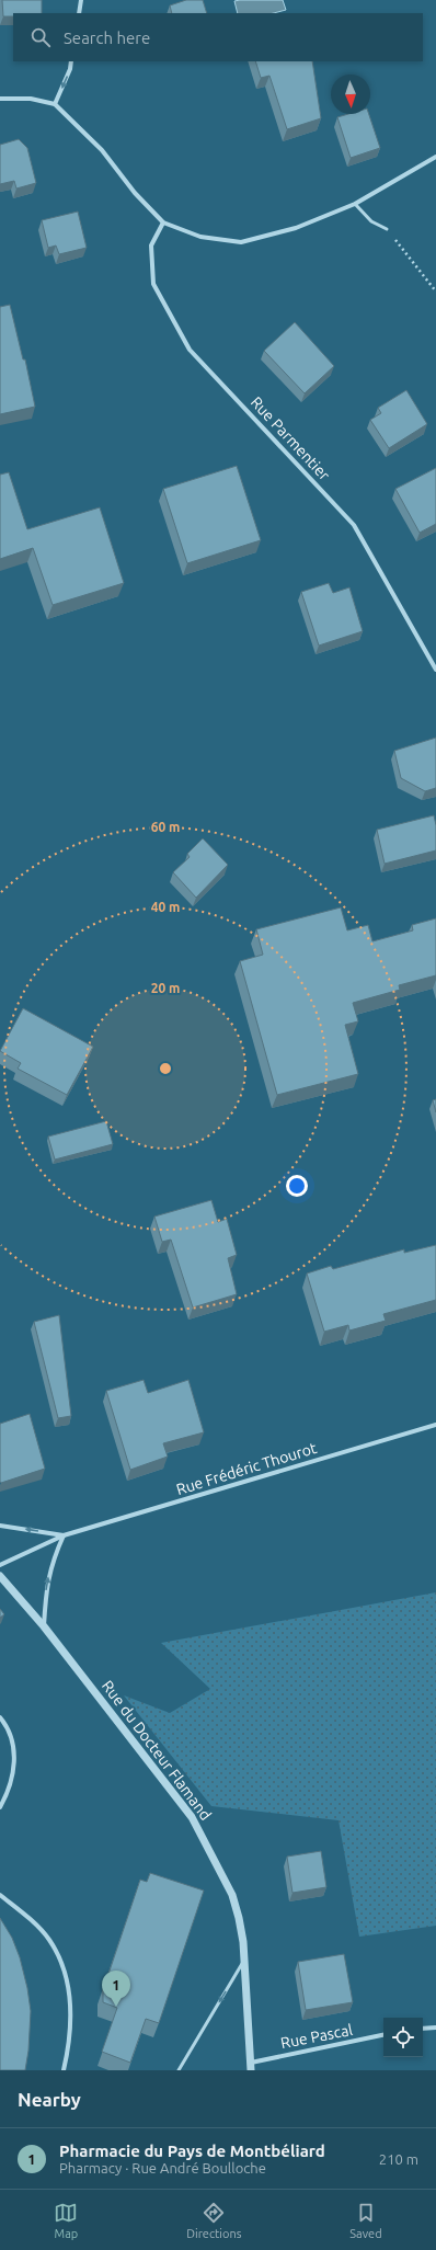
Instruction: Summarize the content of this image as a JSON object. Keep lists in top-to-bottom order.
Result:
{
  "streets": {
    "street": [
      "Rue Parmentier",
      "Rue Frédéric Thourot",
      "Rue du Docteur Flamand",
      "Rue Pascal"
    ]
  },
  "crossings": [
    ["Rue du Docteur Flamand", "Rue Pascal"]
  ],
  "north": "bottom",
  "page": {
    "search": "Search here",
    "pins": "1",
    "heading": "Nearby",
    "list": [
      {
        "mark": "1",
        "name": "Pharmacie du Pays de Montbéliard",
        "note": "Pharmacy · Rue André Boulloche",
        "value": "210 m"
      }
    ],
    "nav": ["Map", "Directions", "Saved"]
  },
  "rings": ["60 m", "40 m", "20 m"]
}
